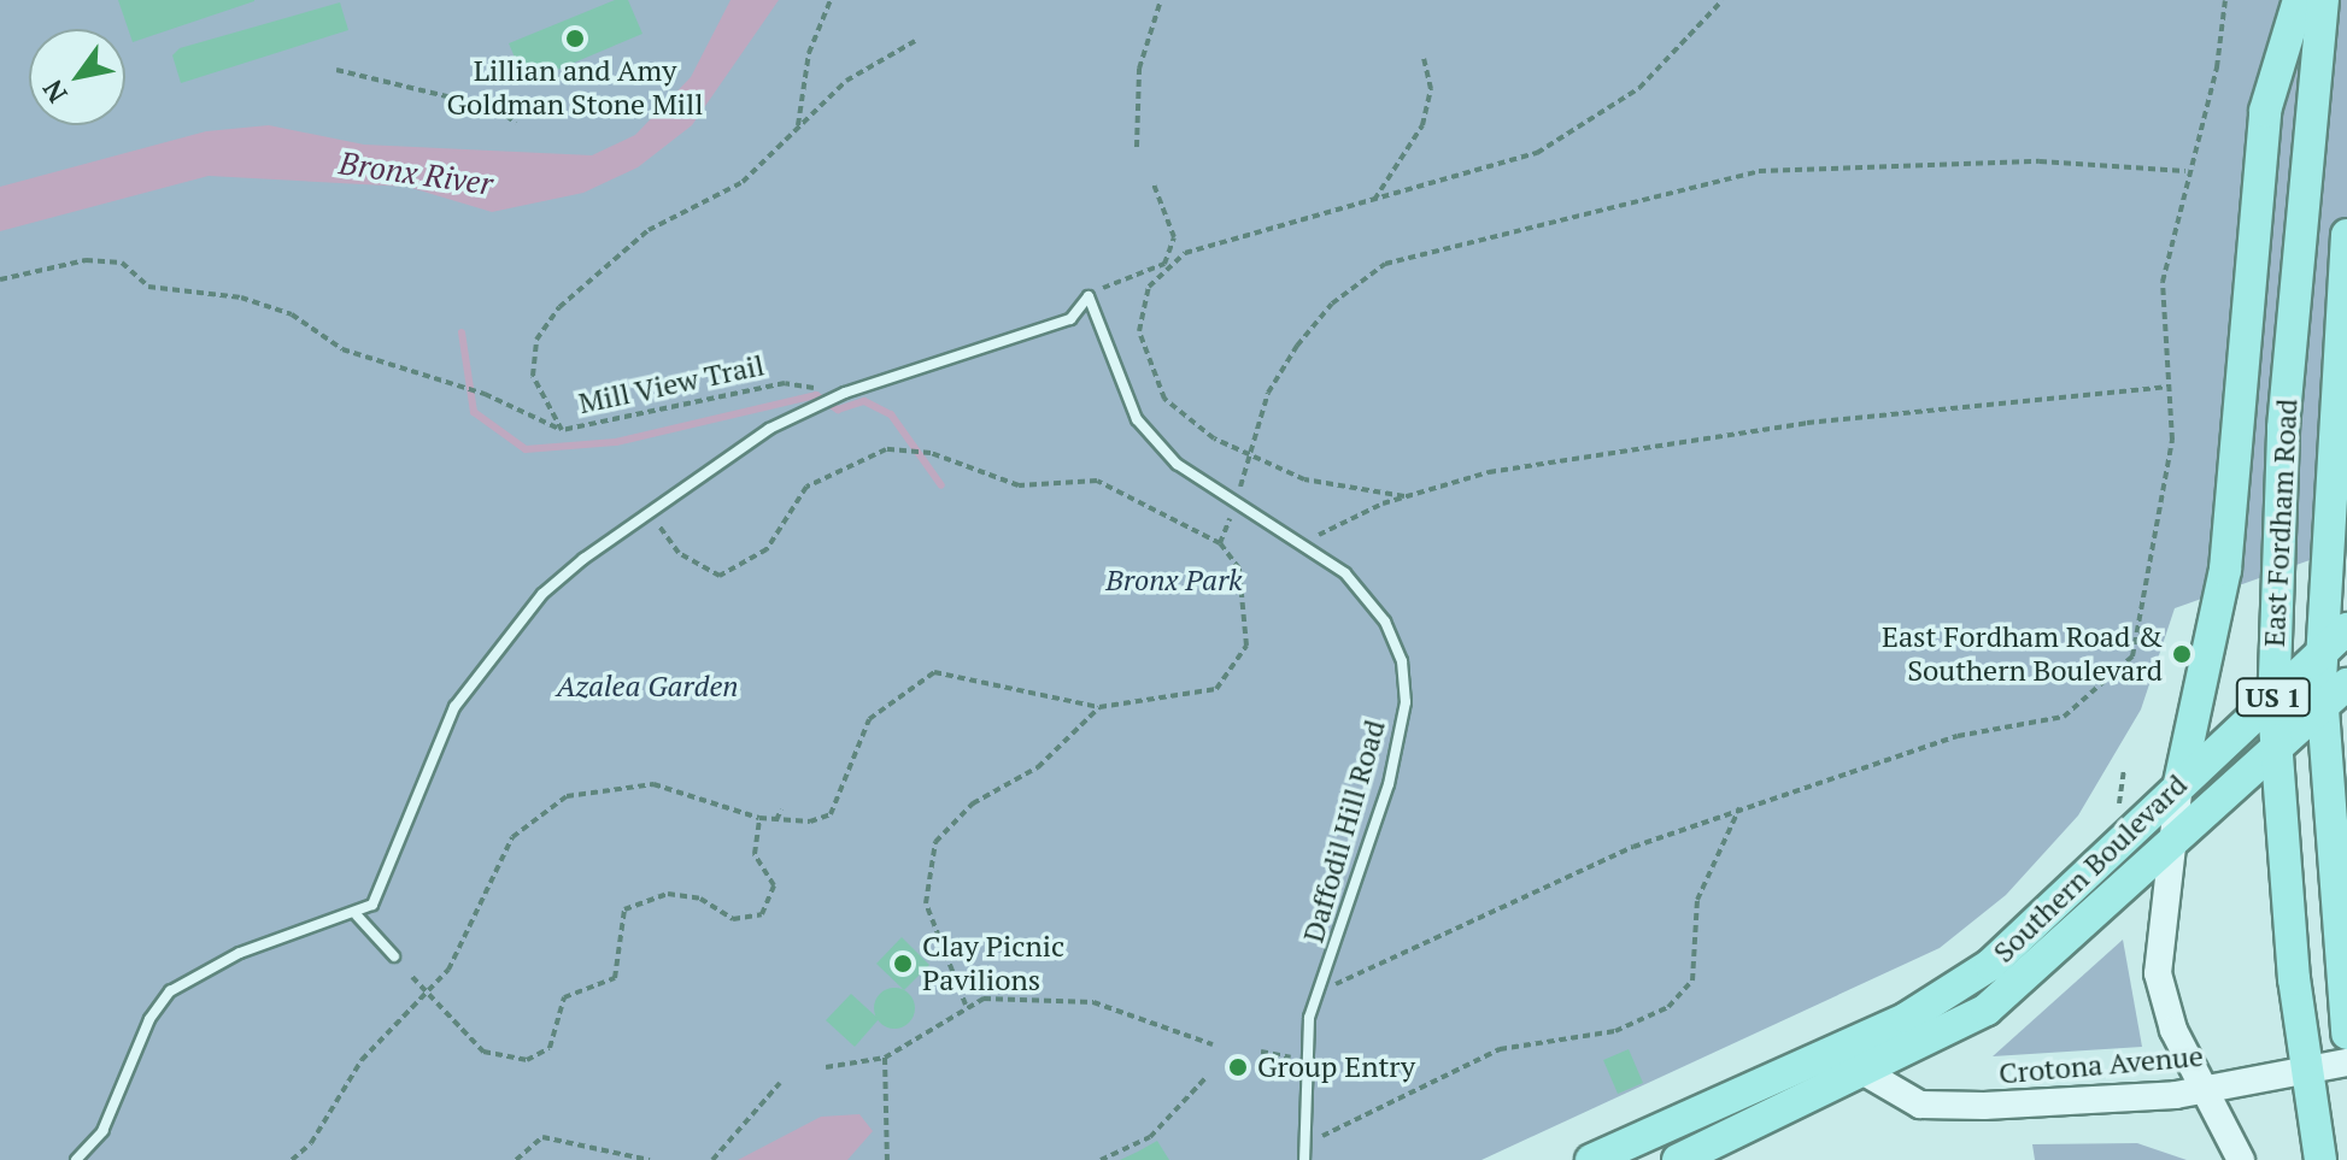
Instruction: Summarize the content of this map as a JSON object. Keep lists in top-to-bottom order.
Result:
{
  "streets": {
    "main road": ["East Fordham Road", "US 1", "Southern Boulevard"],
    "street": ["Crotona Avenue"],
    "lane": ["Daffodil Hill Road"],
    "path": ["Mill View Trail"]
  },
  "crossings": [
    ["Southern Boulevard", "Crotona Avenue"]
  ],
  "water": ["Bronx River"],
  "parks": ["Bronx Park", "Azalea Garden"],
  "places": [
    "Lillian and Amy Goldman Stone Mill",
    "East Fordham Road & Southern Boulevard",
    "Clay Picnic Pavilions",
    "Group Entry"
  ],
  "north": "bottom left"
}
